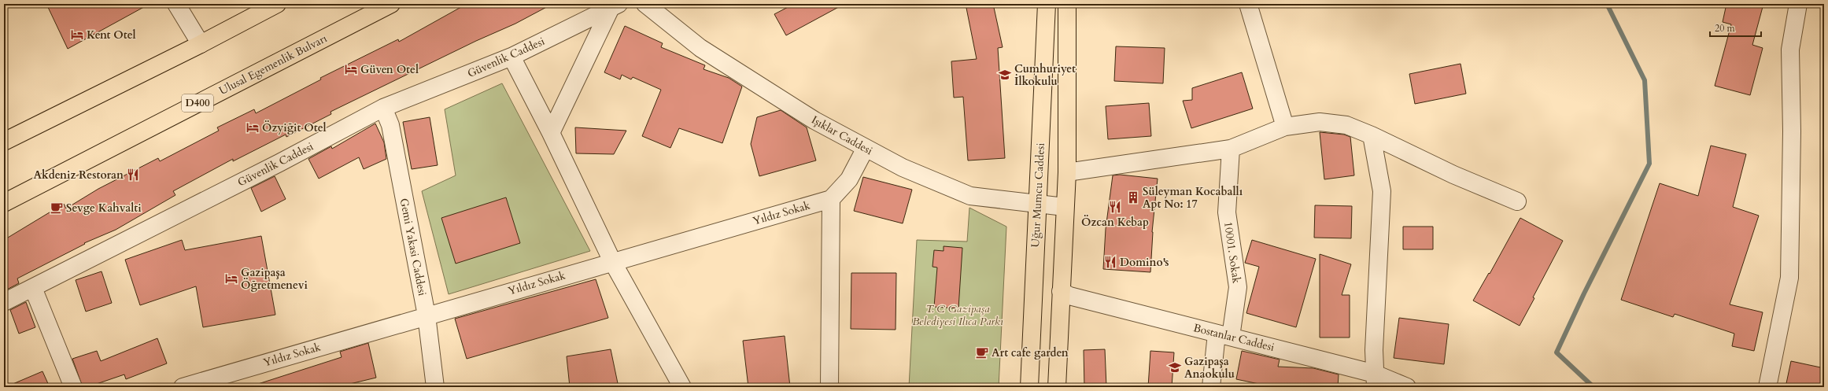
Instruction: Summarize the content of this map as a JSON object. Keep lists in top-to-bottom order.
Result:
{
  "streets": {
    "main road": ["Ulusal Egemenlik Bulvarı", "D400", "Uğur Mumcu Caddesi"],
    "street": [
      "Güvenlik Caddesi",
      "Işıklar Caddesi",
      "Yıldız Sokak",
      "Gemi Yakasi Caddesi",
      "10001. Sokak",
      "Bostanlar Caddesi"
    ]
  },
  "crossings": [
    ["Güvenlik Caddesi", "Gemi Yakasi Caddesi"],
    ["Işıklar Caddesi", "Uğur Mumcu Caddesi"],
    ["Yıldız Sokak", "Gemi Yakasi Caddesi"],
    ["10001. Sokak", "Bostanlar Caddesi"]
  ],
  "parks": ["T. C Gazipaşa Belediyesi Ilıca Parkı"],
  "places": {
    "hotel": [
      "Kent Otel",
      "Güven Otel",
      "Özyiğit Otel",
      "Gazipaşa Öğretmenevi"
    ],
    "school or university": ["Cumhuriyet İlkokulu", "Gazipaşa Anaokulu"],
    "restaurant": ["Akdeniz Restoran", "Özcan Kebap", "Domino's"],
    "building": ["Süleyman Kocaballı Apt No: 17"],
    "cafe": ["Sevge Kahvalti", "Art cafe garden"]
  },
  "scale_bar": "20 m"
}
